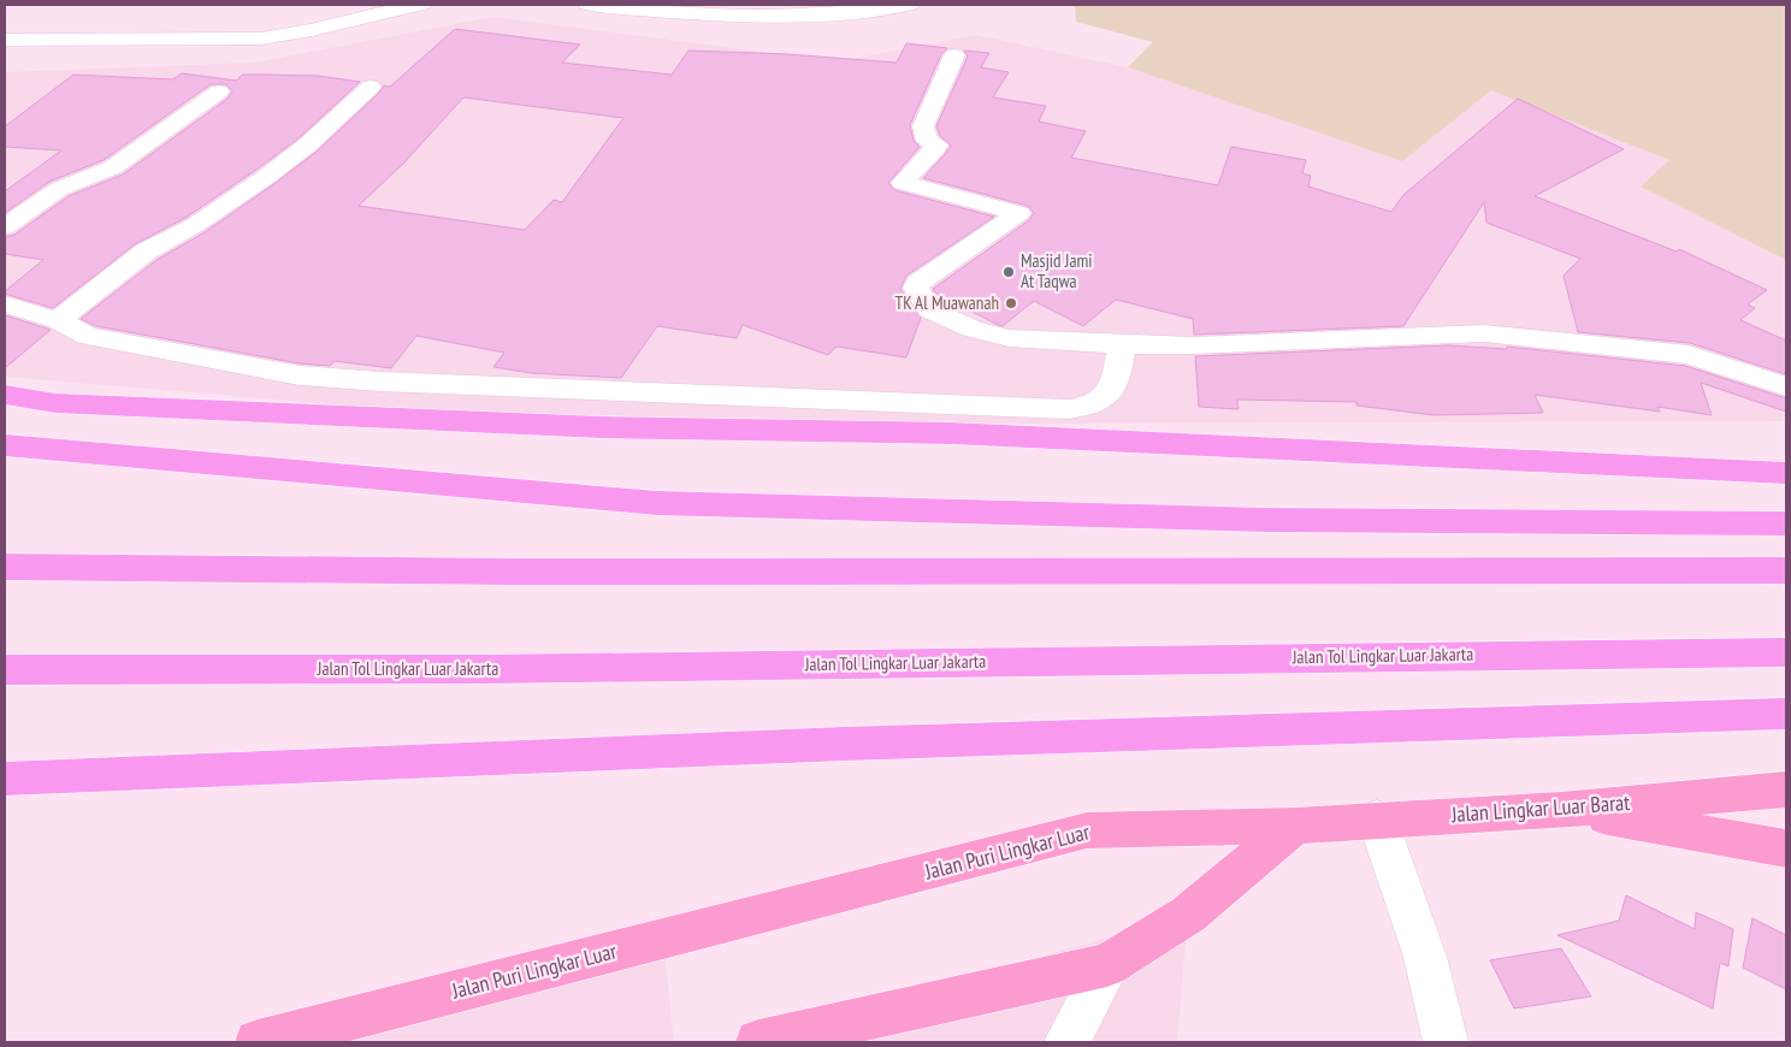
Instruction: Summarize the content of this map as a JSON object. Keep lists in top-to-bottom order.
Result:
{
  "streets": {
    "highway": ["Jalan Tol Lingkar Luar Jakarta"],
    "main road": ["Jalan Lingkar Luar Barat", "Jalan Puri Lingkar Luar"]
  },
  "crossings": [
    ["Jalan Lingkar Luar Barat", "Jalan Puri Lingkar Luar"]
  ],
  "places": ["Masjid Jami At Taqwa", "TK Al Muawanah"]
}
